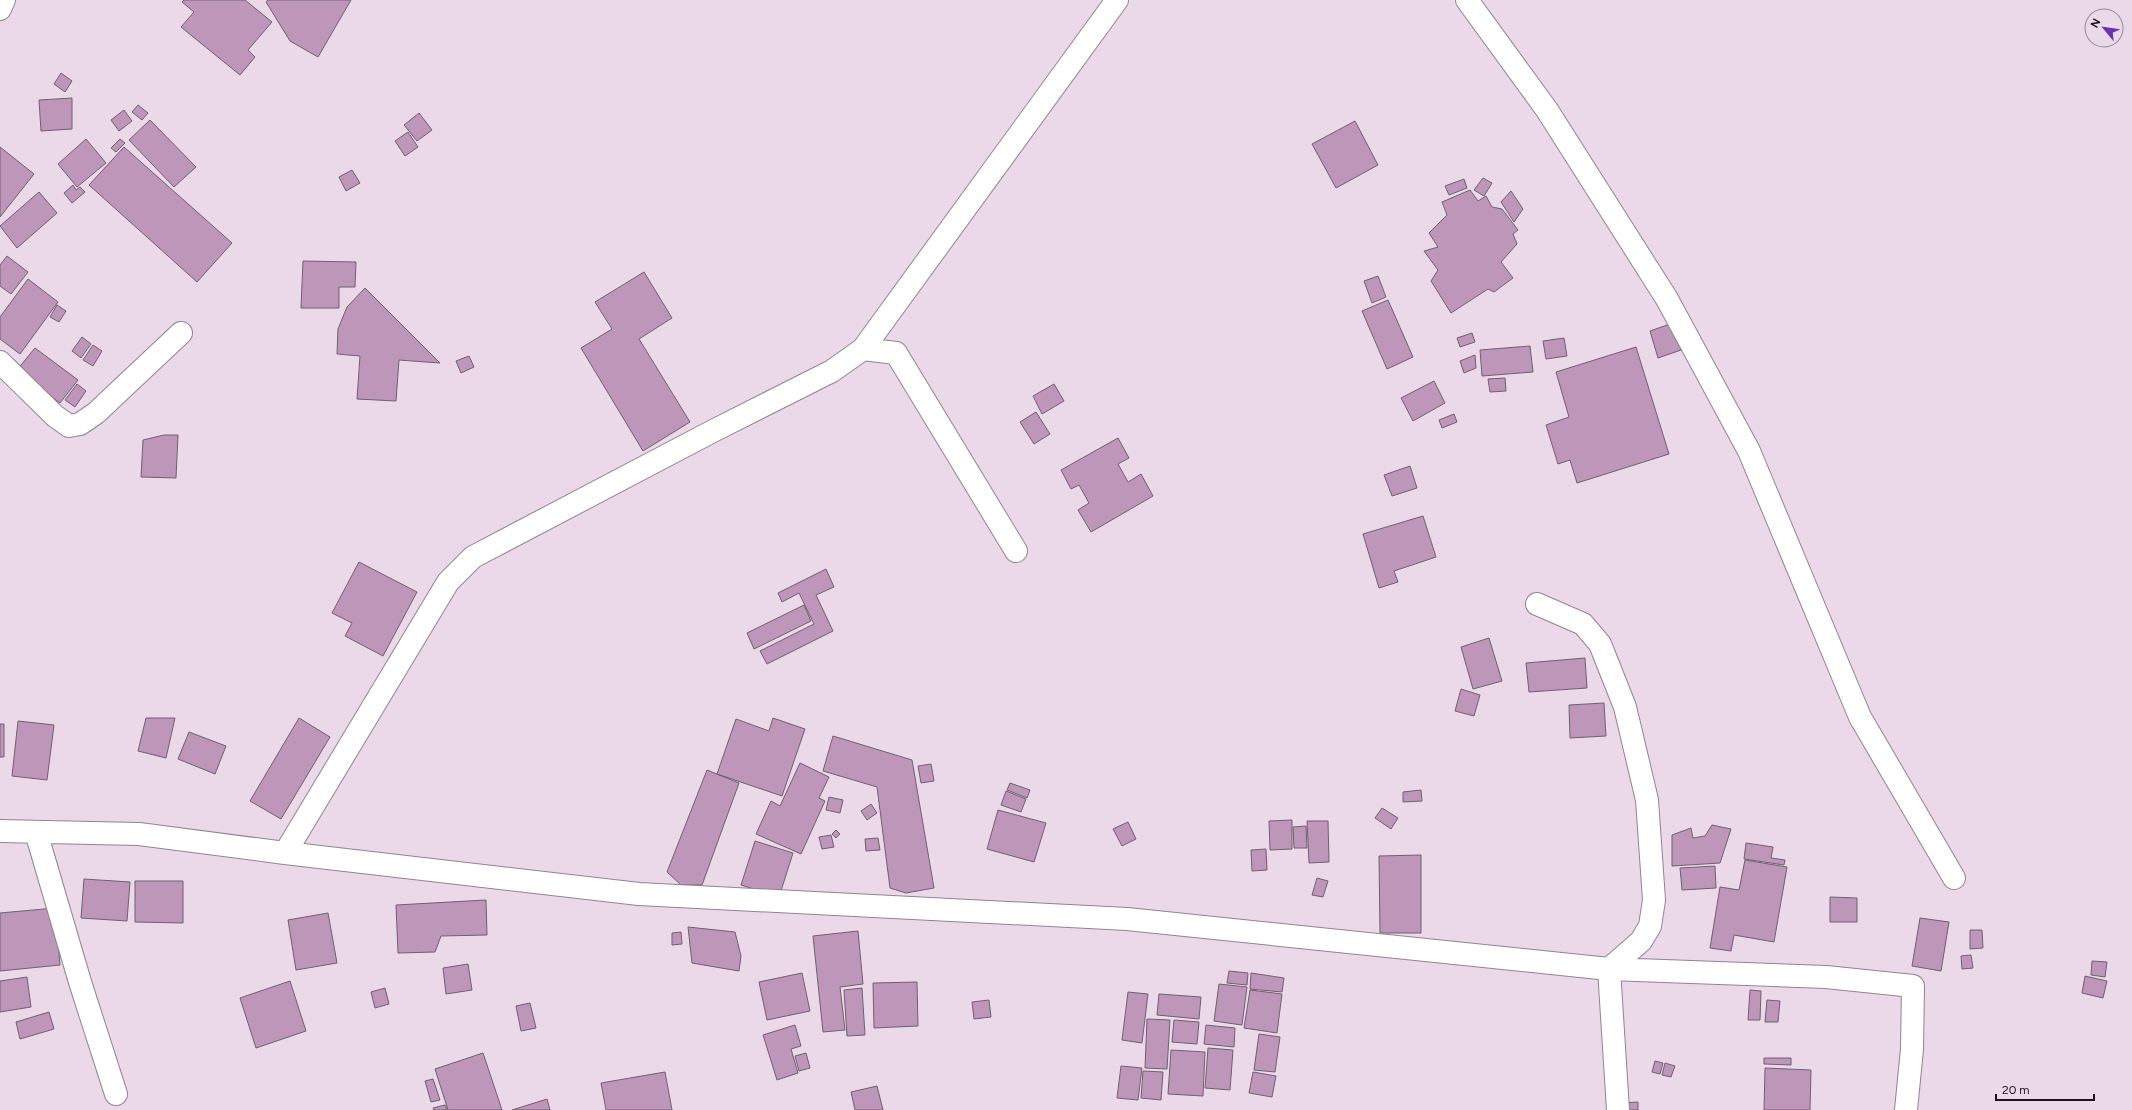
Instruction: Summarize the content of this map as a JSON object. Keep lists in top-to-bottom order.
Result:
{
  "scale_bar": "20 m",
  "north": "top left"
}
